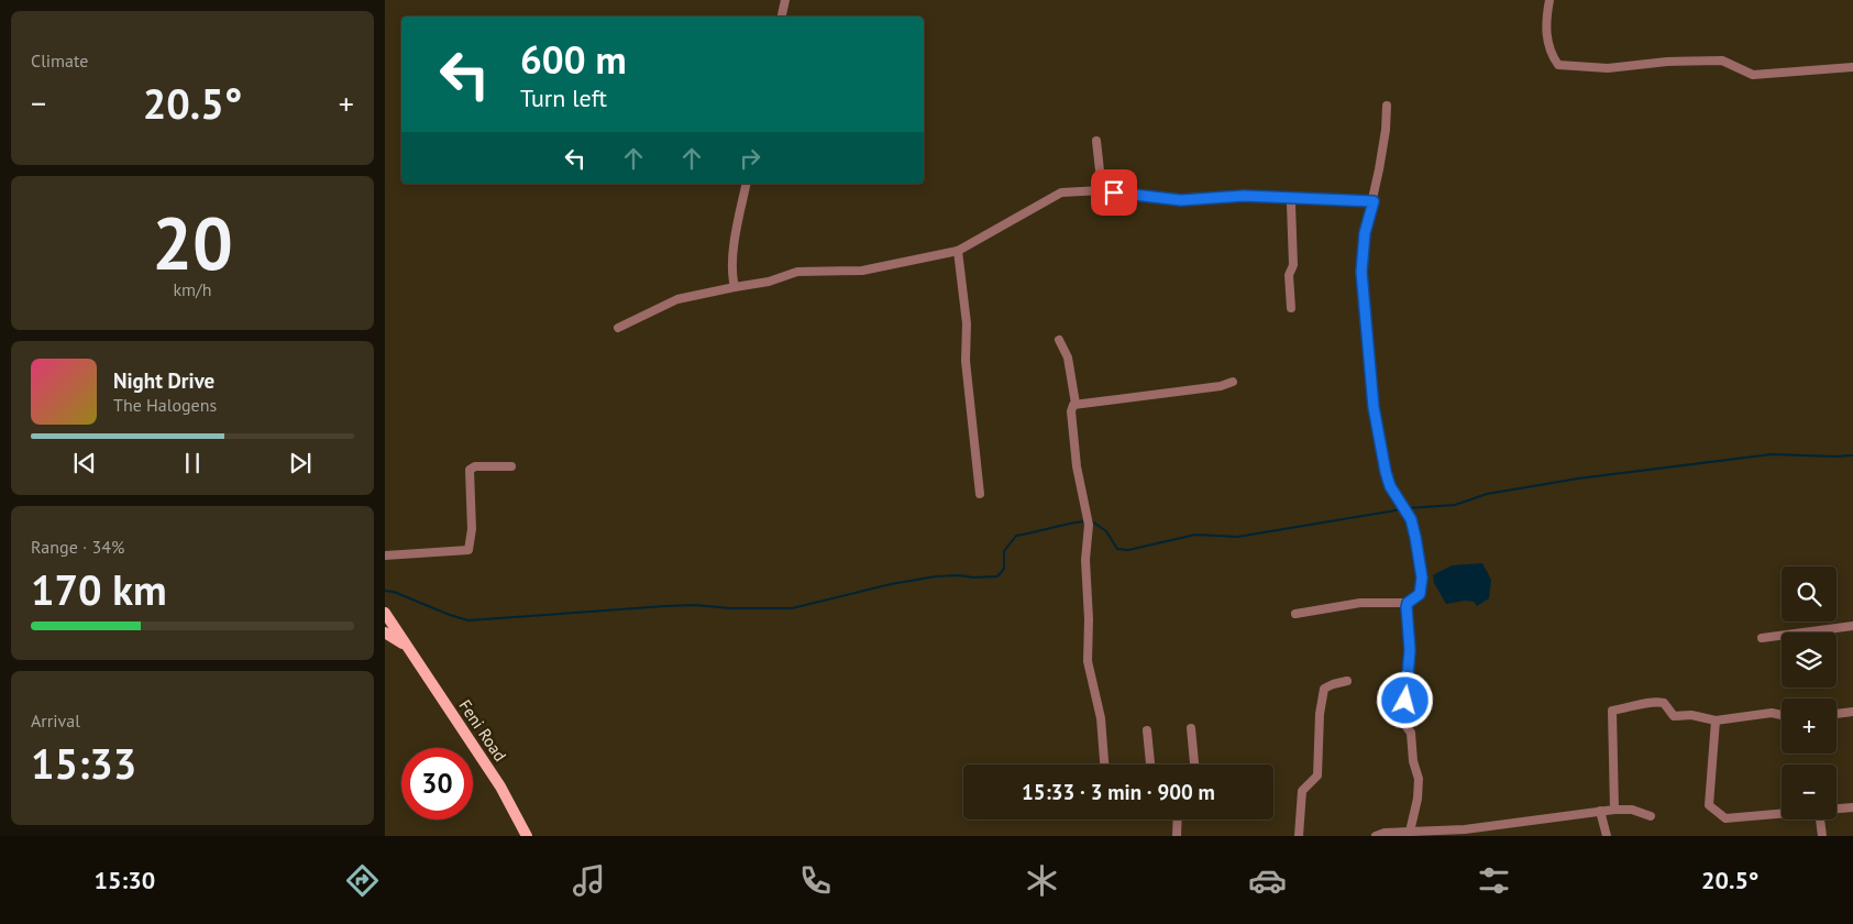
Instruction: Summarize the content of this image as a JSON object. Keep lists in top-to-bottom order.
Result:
{
  "streets": {
    "main road": ["Feni Road"]
  },
  "page": {
    "tile": [
      "Climate",
      ["20", "km/h"],
      ["Range · 34%", "170 km"],
      ["Arrival", "15:33"]
    ],
    "turn": ["600 m", "Turn left"],
    "heat": ["−", "20.5°", "+"],
    "song": ["Night Drive", "The Halogens"],
    "map_buttons": ["+", "−"],
    "limit": "30",
    "trip": "15:33 · 3 min · 900 m",
    "tabs": ["15:30", "20.5°"]
  }
}
